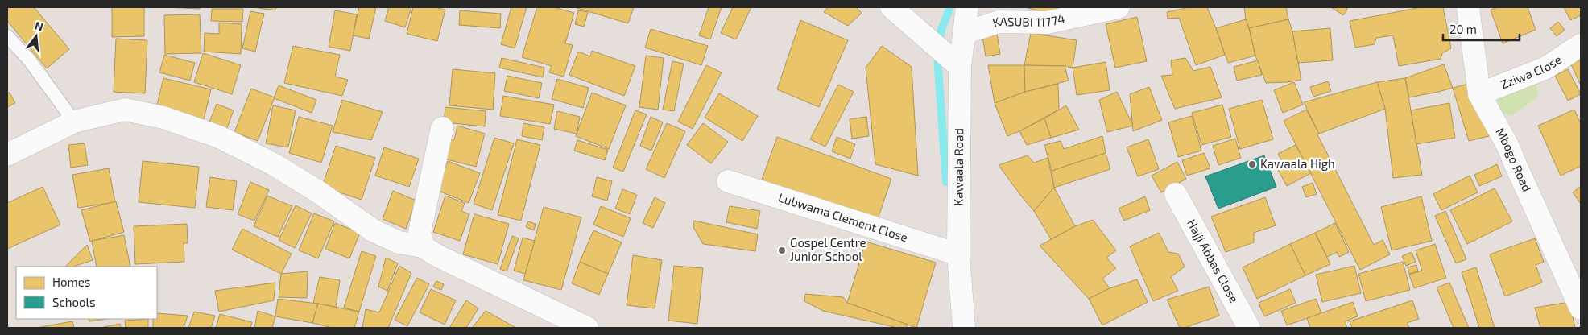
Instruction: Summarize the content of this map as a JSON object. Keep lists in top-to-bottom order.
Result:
{
  "streets": {
    "street": [
      "KASUBI 11774",
      "Zziwa Close",
      "Mbogo Road",
      "Kawaala Road",
      "Lubwama Clement Close",
      "Hajji Abbas Close"
    ]
  },
  "crossings": [
    ["KASUBI 11774", "Kawaala Road"],
    ["Zziwa Close", "Mbogo Road"],
    ["Kawaala Road", "Lubwama Clement Close"]
  ],
  "places": ["Kawaala High", "Gospel Centre Junior School"],
  "legend": ["Homes", "Schools"],
  "scale_bar": "20 m",
  "north": "top"
}
